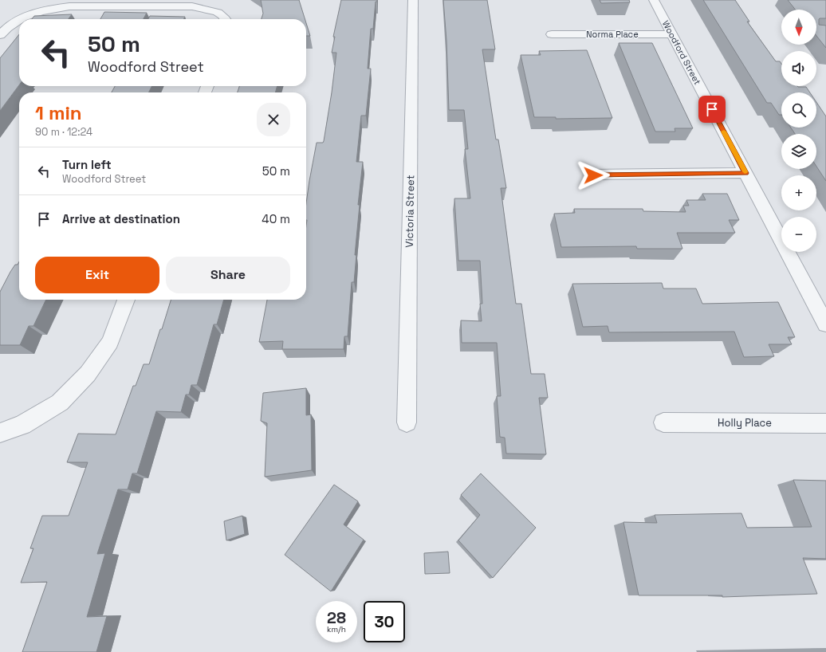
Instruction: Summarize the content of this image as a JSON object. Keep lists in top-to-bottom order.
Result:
{
  "streets": {
    "street": [
      "Norma Place",
      "Woodford Street",
      "Victoria Street",
      "Holly Place"
    ]
  },
  "crossings": [
    ["Norma Place", "Woodford Street"]
  ],
  "north": "bottom",
  "page": {
    "map_buttons": ["+", "−"],
    "turn": ["50 m", "Woodford Street"],
    "heading": ["1 min", "90 m · 12:24"],
    "list": [
      {
        "name": "Turn left",
        "note": "Woodford Street",
        "value": "50 m"
      },
      {
        "name": "Arrive at destination",
        "value": "40 m"
      }
    ],
    "buttons": ["Exit", "Share"],
    "speed": "28 km/h",
    "limit": "30"
  }
}
